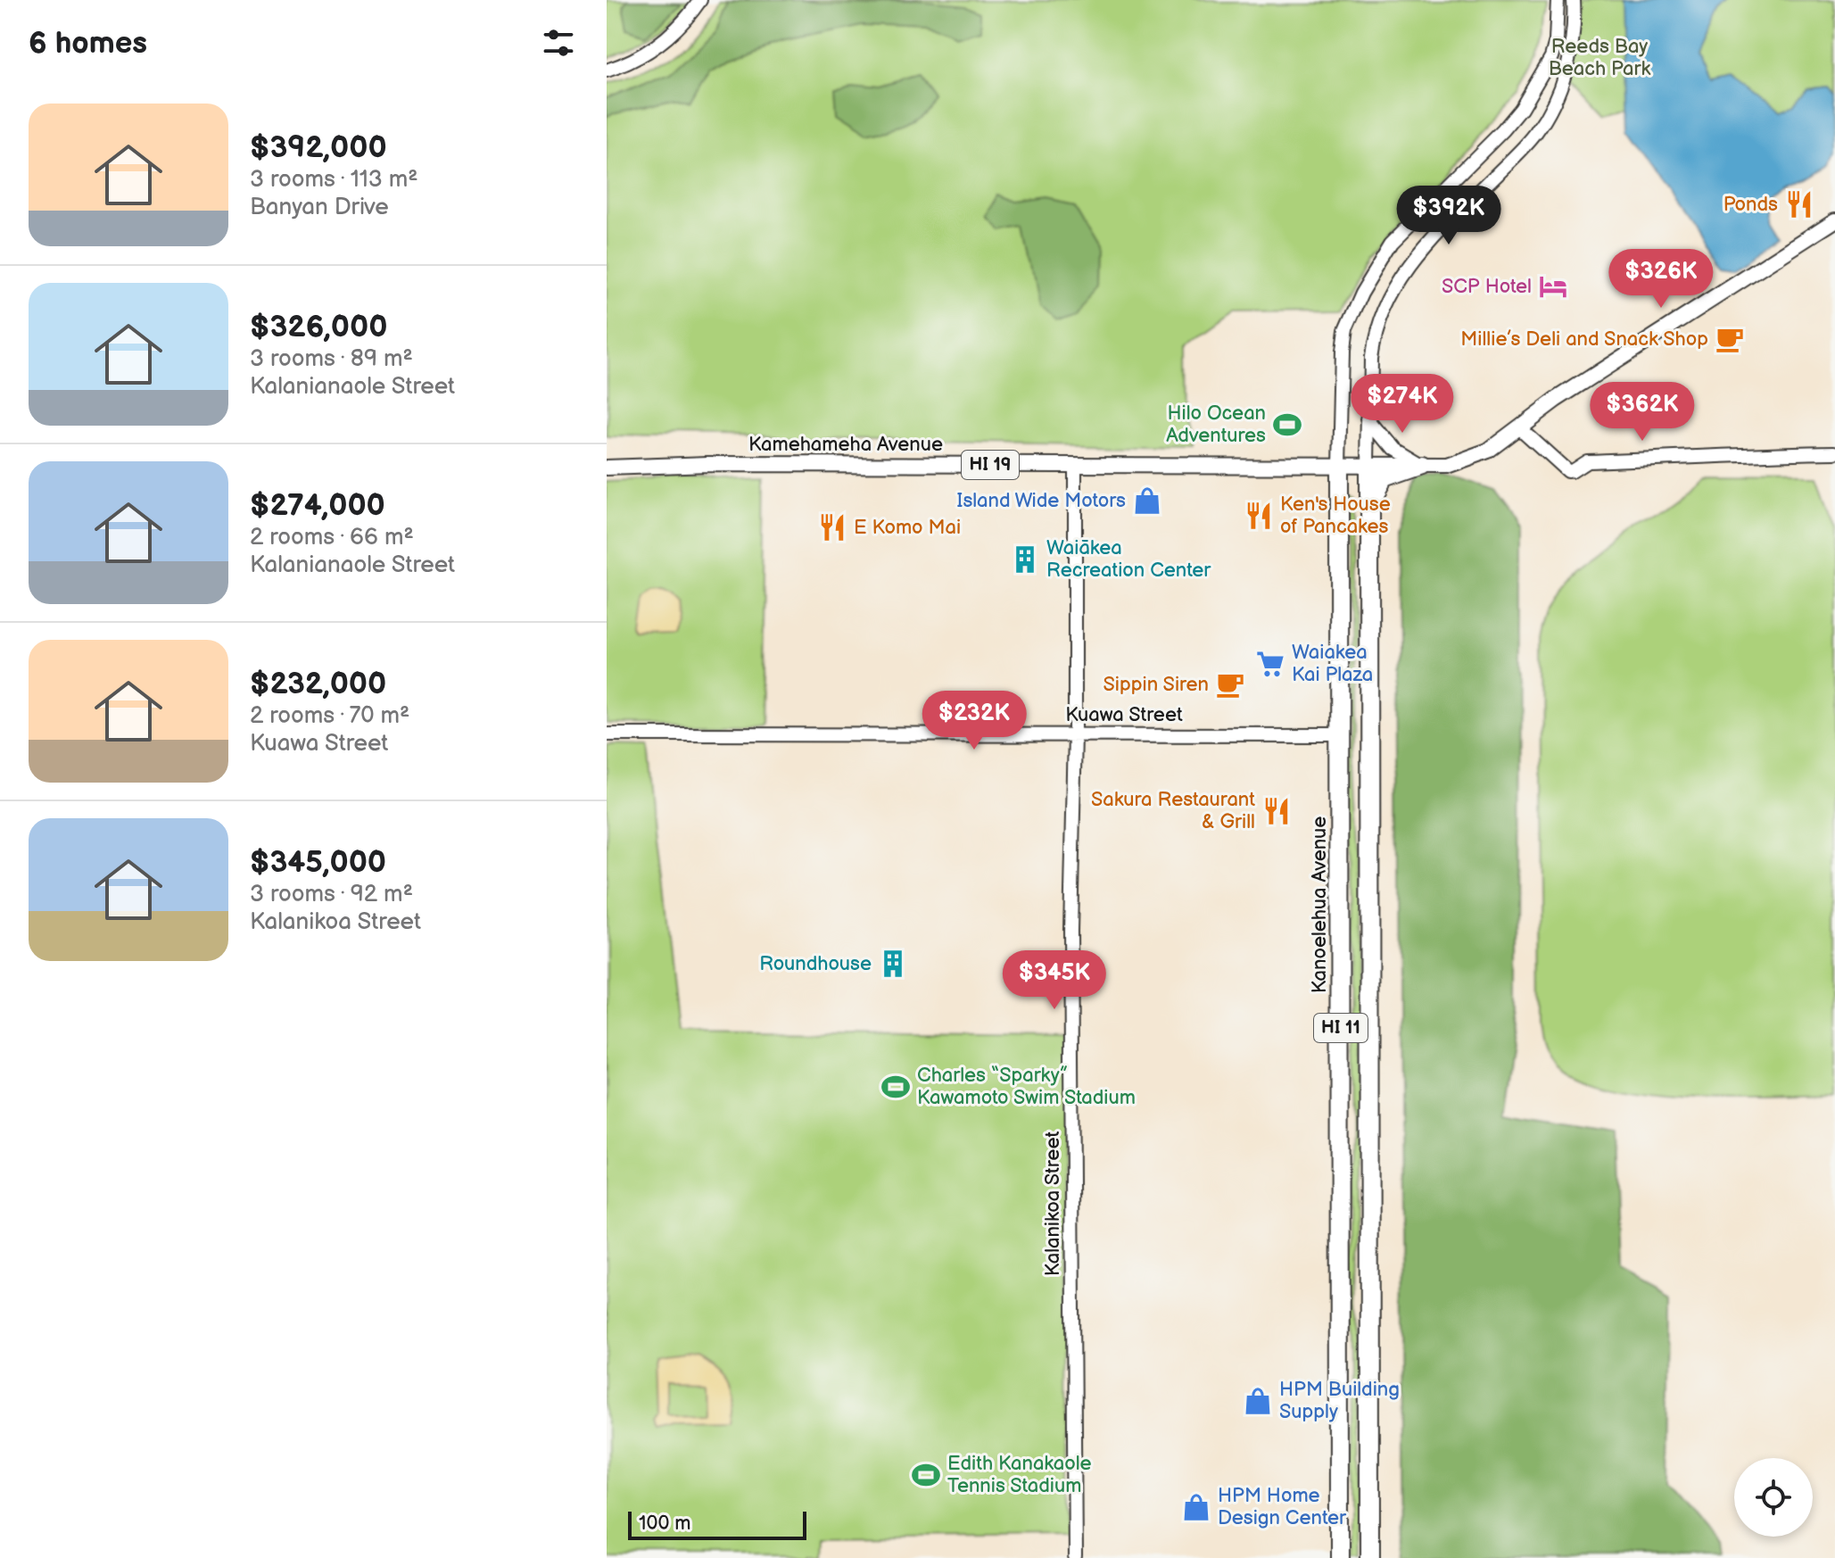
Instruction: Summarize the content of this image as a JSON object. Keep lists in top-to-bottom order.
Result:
{
  "streets": {
    "highway": ["Kanoelehua Avenue", "HI 11"],
    "main road": ["Kamehameha Avenue", "HI 19"],
    "street": ["Kuawa Street", "Kalanikoa Street"]
  },
  "crossings": [
    ["Kamehameha Avenue", "HI 19"],
    ["Kamehameha Avenue", "Kanoelehua Avenue"],
    ["Kamehameha Avenue", "HI 11"],
    ["Kamehameha Avenue", "Kalanikoa Street"],
    ["HI 19", "HI 11"],
    ["Kuawa Street", "Kanoelehua Avenue"],
    ["Kuawa Street", "Kalanikoa Street"]
  ],
  "parks": ["Reeds Bay Beach Park"],
  "places": {
    "restaurant": [
      "Ponds",
      "Ken's House of Pancakes",
      "E Komo Mai",
      "Sakura Restaurant & Grill"
    ],
    "hotel": ["SCP Hotel"],
    "cafe": ["Millie’s Deli and Snack Shop", "Sippin Siren"],
    "sports": ["Hilo Ocean Adventures", "Charles “Sparky” Kawamoto Swim Stadium", "Edith Kanakaole Tennis Stadium"],
    "shop": ["Island Wide Motors", "HPM Building Supply", "HPM Home Design Center"],
    "building": ["Waiākea Recreation Center", "Roundhouse"],
    "supermarket": ["Waiakea Kai Plaza"]
  },
  "scale_bar": "100 m",
  "page": {
    "heading": "6 homes",
    "list": [
      {
        "name": "$392,000",
        "note": "3 rooms · 113 m² · Banyan Drive"
      },
      {
        "name": "$326,000",
        "note": "3 rooms · 89 m² · Kalanianaole Street"
      },
      {
        "name": "$274,000",
        "note": "2 rooms · 66 m² · Kalanianaole Street"
      },
      {
        "name": "$232,000",
        "note": "2 rooms · 70 m² · Kuawa Street"
      },
      {
        "name": "$345,000",
        "note": "3 rooms · 92 m² · Kalanikoa Street"
      }
    ],
    "price": [
      "$392K",
      "$326K",
      "$274K",
      "$362K",
      "$232K",
      "$345K"
    ],
    "scale": "100 m"
  }
}
